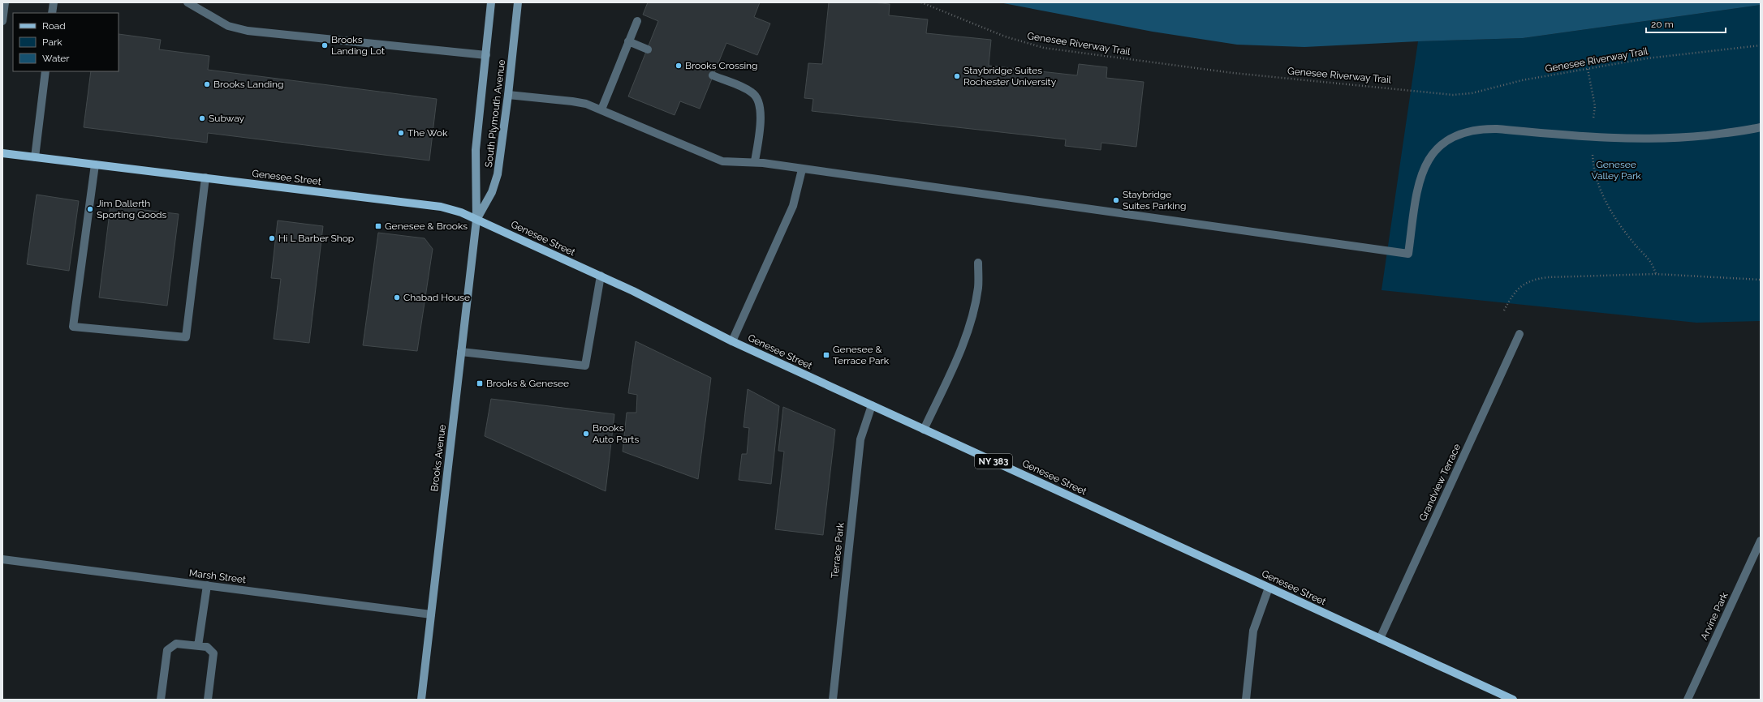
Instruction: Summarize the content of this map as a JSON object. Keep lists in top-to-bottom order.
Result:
{
  "streets": {
    "main road": [
      "South Plymouth Avenue",
      "Genesee Street",
      "Brooks Avenue",
      "NY 383"
    ],
    "street": [
      "Grandview Terrace",
      "Terrace Park",
      "Marsh Street",
      "Arvine Park"
    ],
    "path": ["Genesee Riverway Trail"]
  },
  "crossings": [
    ["South Plymouth Avenue", "Genesee Street"],
    ["South Plymouth Avenue", "Brooks Avenue"],
    ["Genesee Street", "Brooks Avenue"],
    ["Genesee Street", "Grandview Terrace"],
    ["Genesee Street", "Terrace Park"],
    ["Brooks Avenue", "Marsh Street"]
  ],
  "parks": ["Genesee Valley Park"],
  "places": {
    "other": [
      "Brooks Landing Lot",
      "Brooks Crossing",
      "Staybridge Suites Rochester University",
      "Brooks Landing",
      "Subway",
      "The Wok",
      "Staybridge Suites Parking",
      "Jim Dallerth Sporting Goods",
      "Hi L Barber Shop",
      "Chabad House",
      "Brooks Auto Parts"
    ],
    "transit": ["Genesee & Brooks", "Genesee & Terrace Park", "Brooks & Genesee"]
  },
  "legend": ["Road", "Park", "Water"],
  "scale_bar": "20 m"
}
